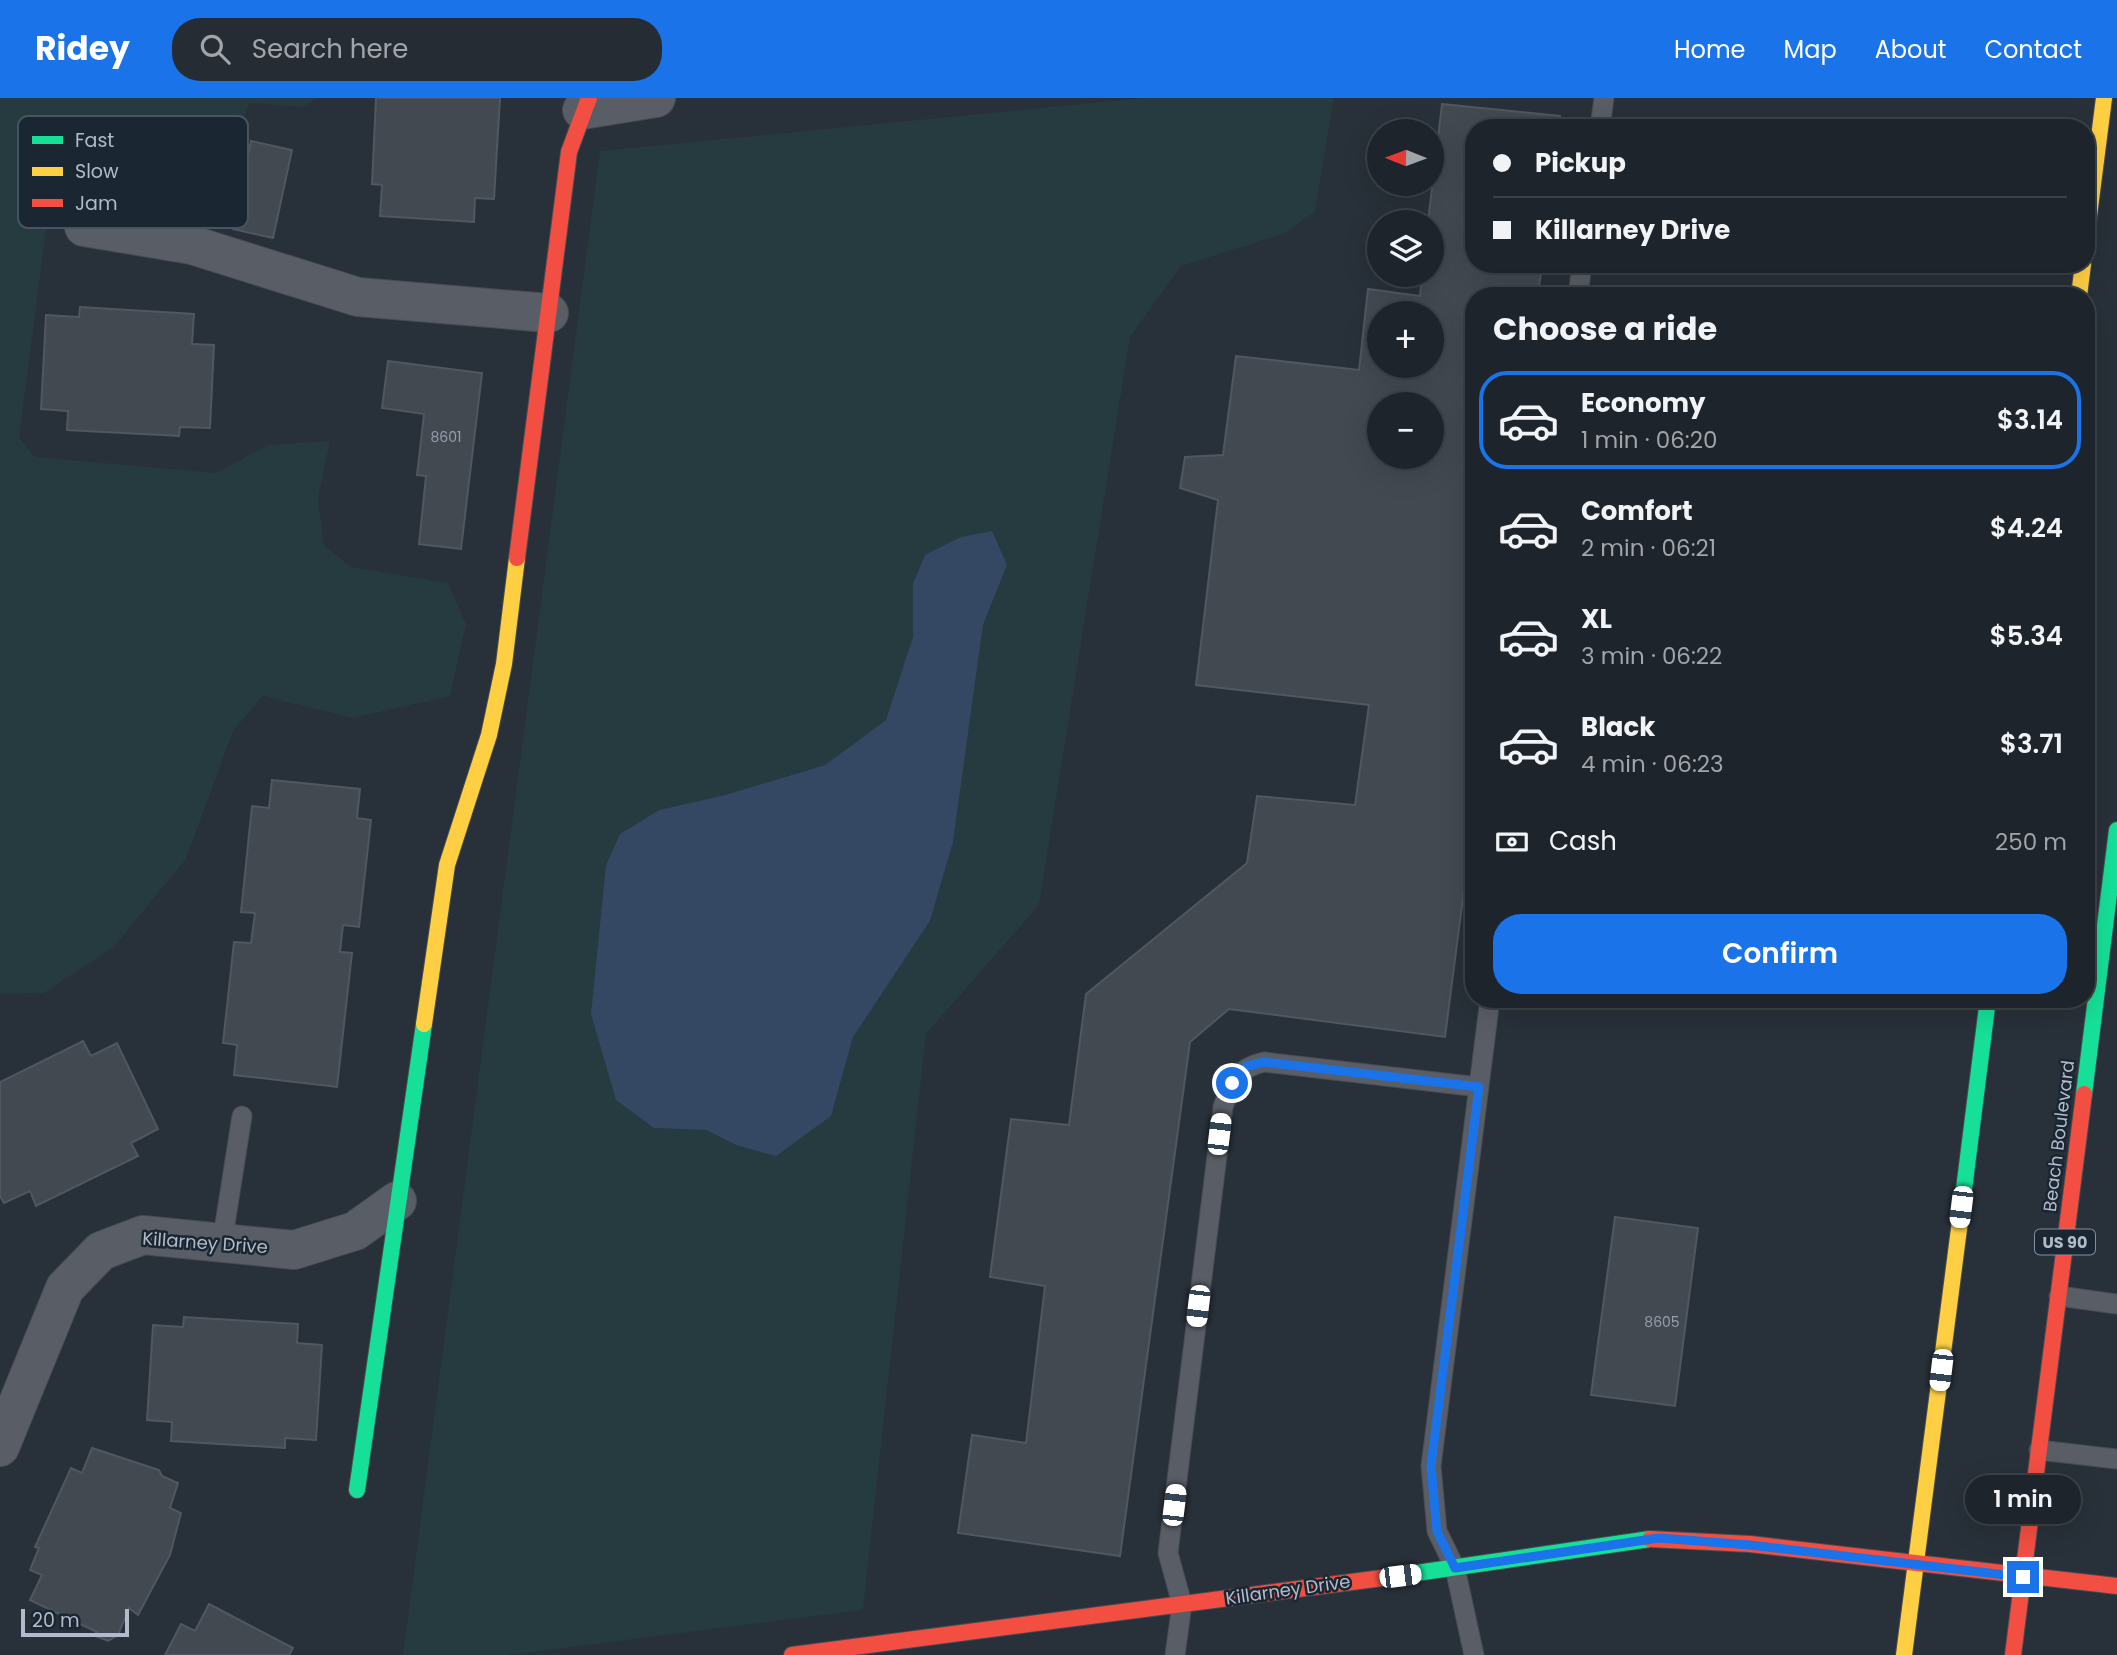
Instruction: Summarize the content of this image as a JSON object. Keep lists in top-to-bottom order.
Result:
{
  "streets": {
    "main road": ["Beach Boulevard", "US 90", "Killarney Drive"]
  },
  "crossings": [
    ["Beach Boulevard", "Killarney Drive"]
  ],
  "house_numbers": ["8601", "8605"],
  "legend": ["Fast", "Slow", "Jam"],
  "scale_bar": "20 m",
  "north": "left",
  "page": {
    "header": "Ridey",
    "search": "Search here",
    "nav": [
      "Home",
      "Map",
      "About",
      "Contact"
    ],
    "map_buttons": ["+", "−"],
    "banner": ["Pickup", "Killarney Drive"],
    "heading": "Choose a ride",
    "list": [
      {
        "name": "Economy",
        "note": "1 min · 06:20",
        "value": "$3.14"
      },
      {
        "name": "Comfort",
        "note": "2 min · 06:21",
        "value": "$4.24"
      },
      {
        "name": "XL",
        "note": "3 min · 06:22",
        "value": "$5.34"
      },
      {
        "name": "Black",
        "note": "4 min · 06:23",
        "value": "$3.71"
      }
    ],
    "pay": ["Cash", "250 m"],
    "buttons": "Confirm",
    "bubble": "1 min",
    "scale": "20 m"
  }
}
